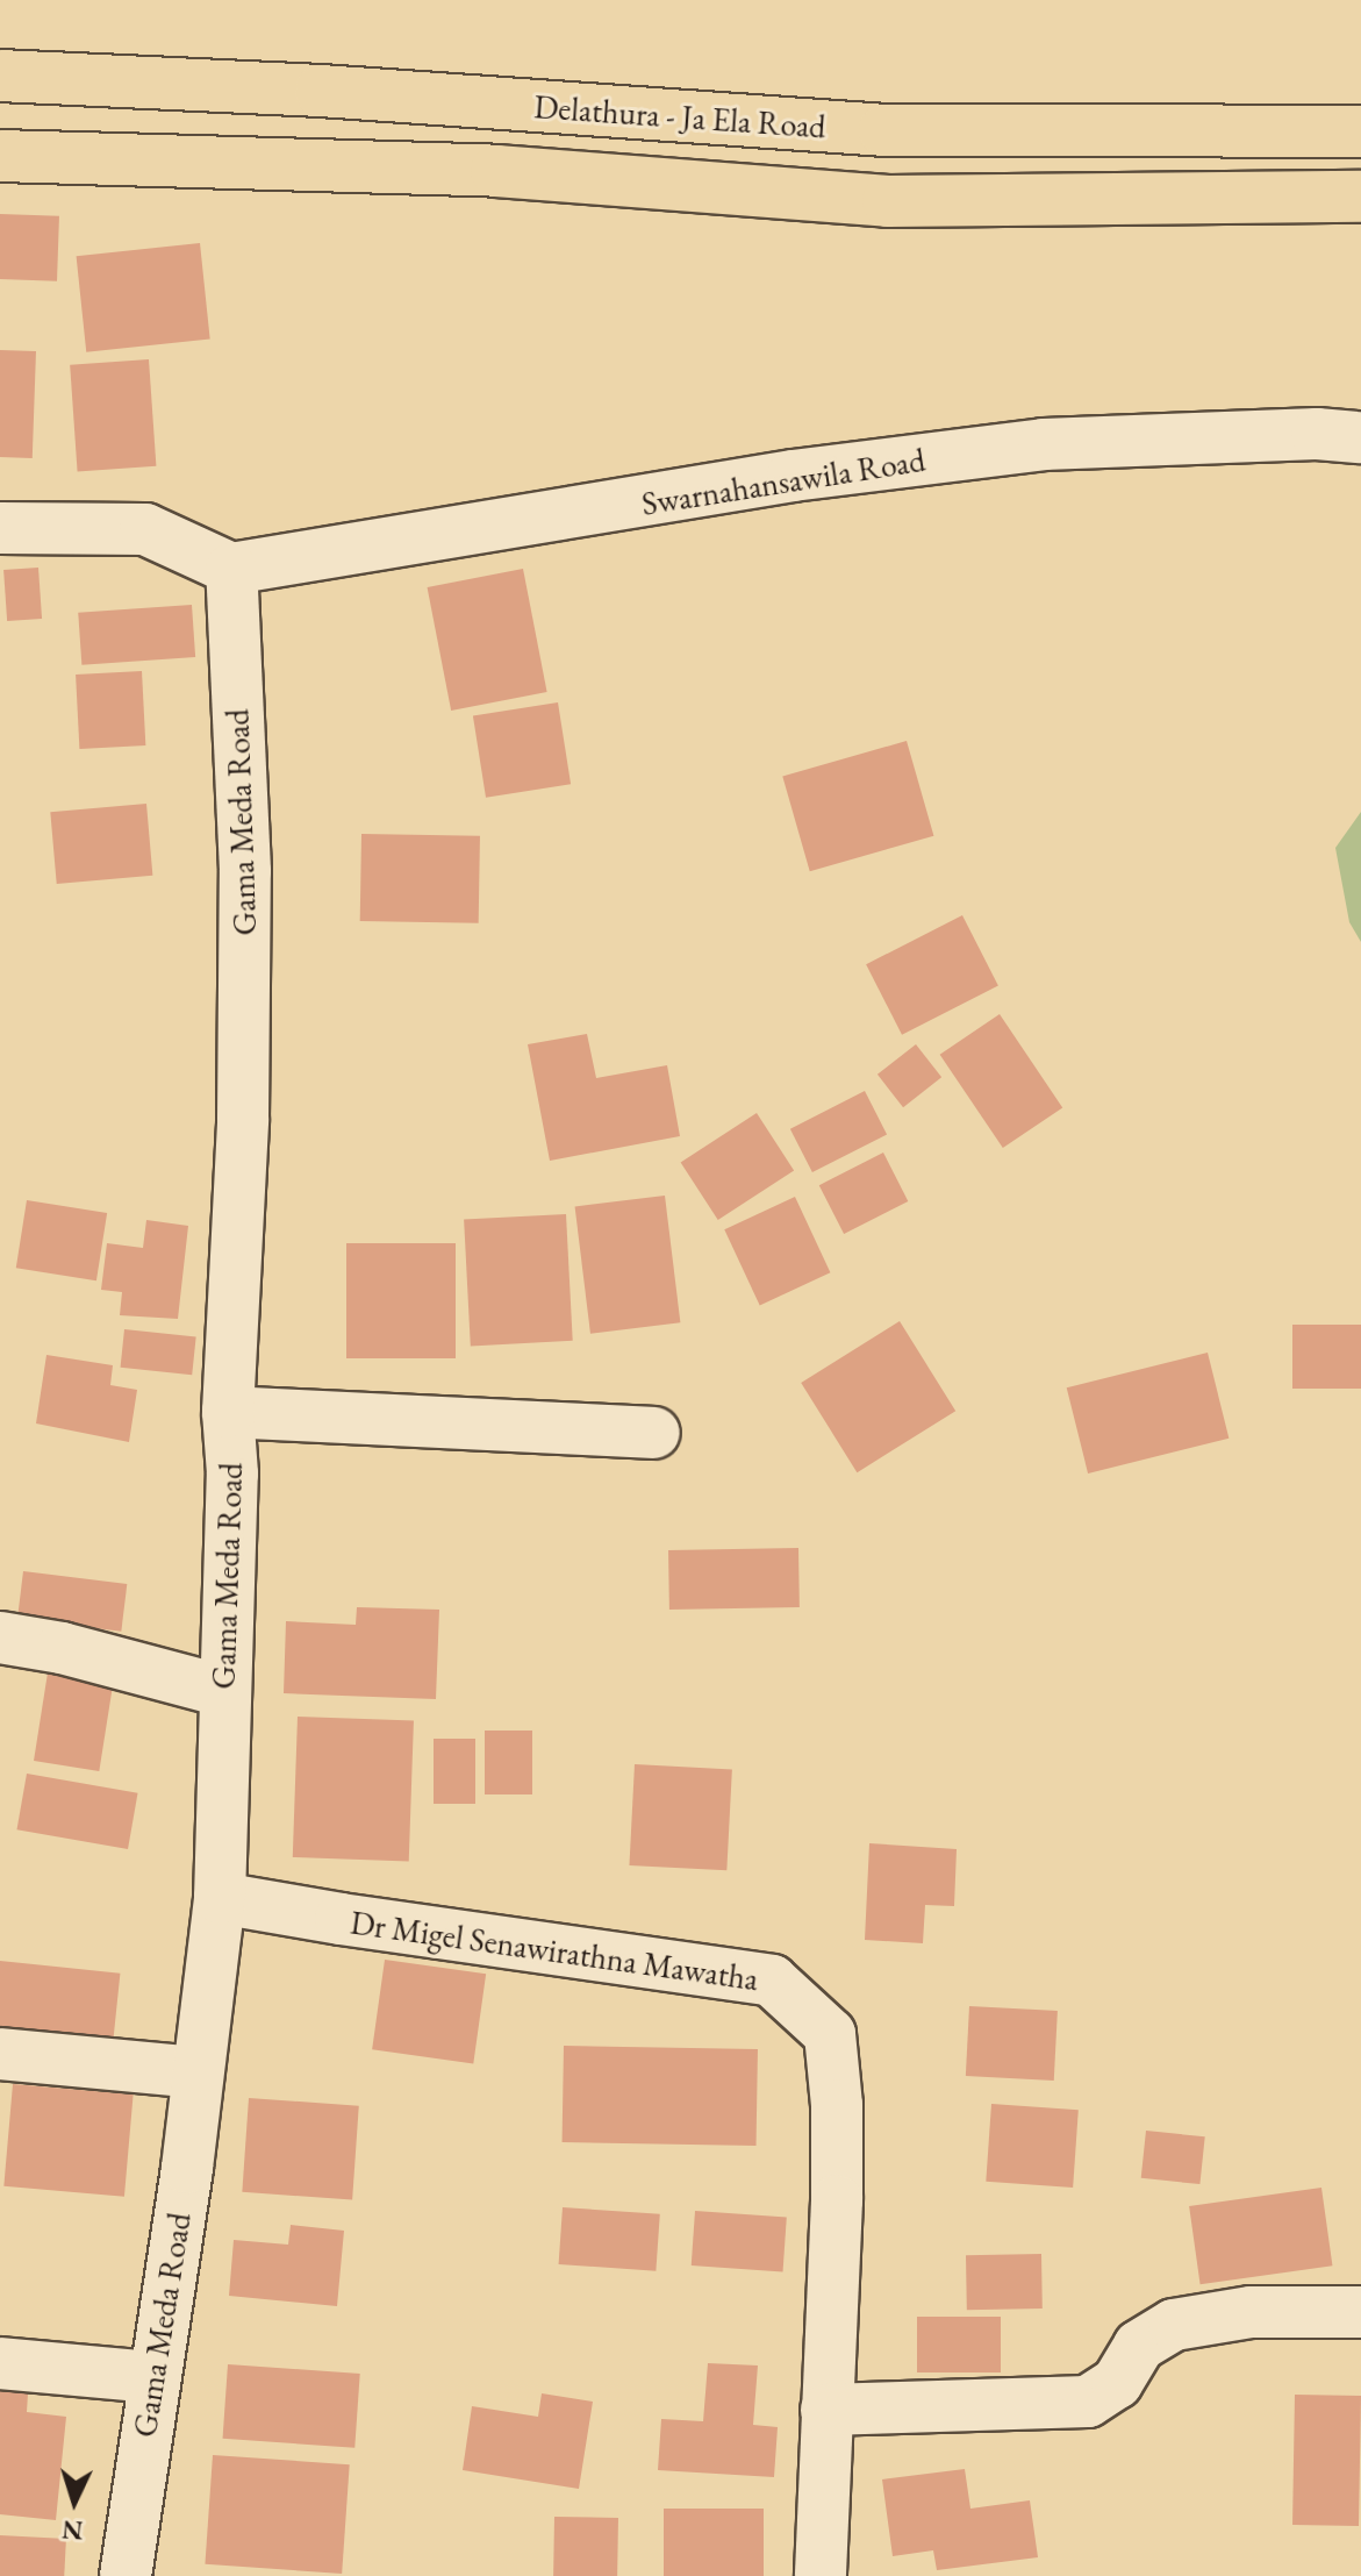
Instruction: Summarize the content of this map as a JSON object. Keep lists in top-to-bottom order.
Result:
{
  "streets": {
    "main road": ["Delathura - Ja Ela Road"],
    "street": ["Swarnahansawila Road", "Gama Meda Road", "Dr Migel Senawirathna Mawatha"]
  },
  "crossings": [
    ["Swarnahansawila Road", "Gama Meda Road"],
    ["Gama Meda Road", "Dr Migel Senawirathna Mawatha"]
  ],
  "north": "bottom"
}
